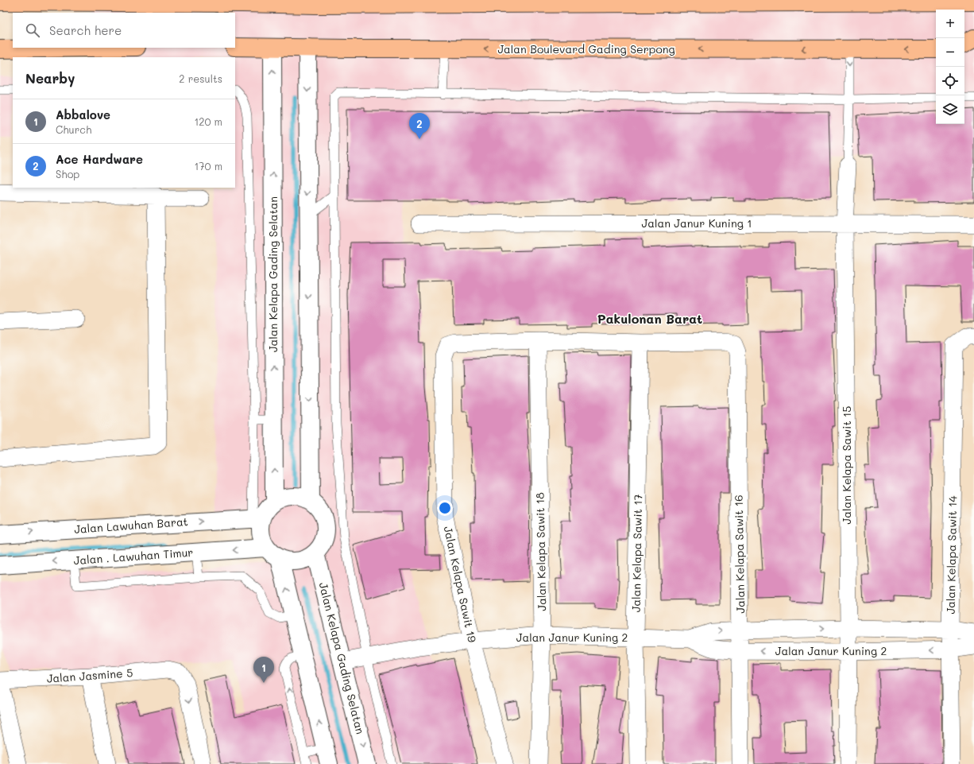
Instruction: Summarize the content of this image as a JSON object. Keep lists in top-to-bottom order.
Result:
{
  "streets": {
    "main road": ["Jalan Boulevard Gading Serpong"],
    "street": [
      "Jalan Janur Kuning 1",
      "Jalan Kelapa Gading Selatan",
      "Jalan Kelapa Sawit 15",
      "Jalan Lawuhan Barat",
      "Jalan Kelapa Sawit 18",
      "Jalan Kelapa Sawit 17",
      "Jalan Kelapa Sawit 16",
      "Jalan Kelapa Sawit 14",
      "Jalan . Lawuhan Timur",
      "Jalan Kelapa Sawit 19",
      "Jalan Janur Kuning 2",
      "Jalan Jasmine 5"
    ]
  },
  "crossings": [
    ["Jalan Boulevard Gading Serpong", "Jalan Kelapa Gading Selatan"],
    ["Jalan Janur Kuning 1", "Jalan Kelapa Sawit 15"],
    ["Jalan Kelapa Gading Selatan", "Jalan Lawuhan Barat"],
    ["Jalan Kelapa Gading Selatan", "Jalan . Lawuhan Timur"],
    ["Jalan Kelapa Gading Selatan", "Jalan Janur Kuning 2"],
    ["Jalan Kelapa Sawit 15", "Jalan Janur Kuning 2"],
    ["Jalan Lawuhan Barat", "Jalan . Lawuhan Timur"],
    ["Jalan Kelapa Sawit 18", "Jalan Kelapa Sawit 19"],
    ["Jalan Kelapa Sawit 18", "Jalan Janur Kuning 2"],
    ["Jalan Kelapa Sawit 17", "Jalan Kelapa Sawit 16"],
    ["Jalan Kelapa Sawit 17", "Jalan Janur Kuning 2"],
    ["Jalan Kelapa Sawit 16", "Jalan Janur Kuning 2"],
    ["Jalan Kelapa Sawit 14", "Jalan Janur Kuning 2"],
    ["Jalan Kelapa Sawit 19", "Jalan Janur Kuning 2"]
  ],
  "one_way": ["Jalan Lawuhan Barat", "Jalan . Lawuhan Timur"],
  "districts": ["Pakulonan Barat"],
  "page": {
    "map_buttons": ["+", "−"],
    "search": "Search here",
    "heading": ["Nearby", "2 results"],
    "list": [
      {
        "mark": "1",
        "name": "Abbalove",
        "note": "Church",
        "value": "120 m"
      },
      {
        "mark": "2",
        "name": "Ace Hardware",
        "note": "Shop",
        "value": "170 m"
      }
    ],
    "pins": ["2", "1"]
  }
}
